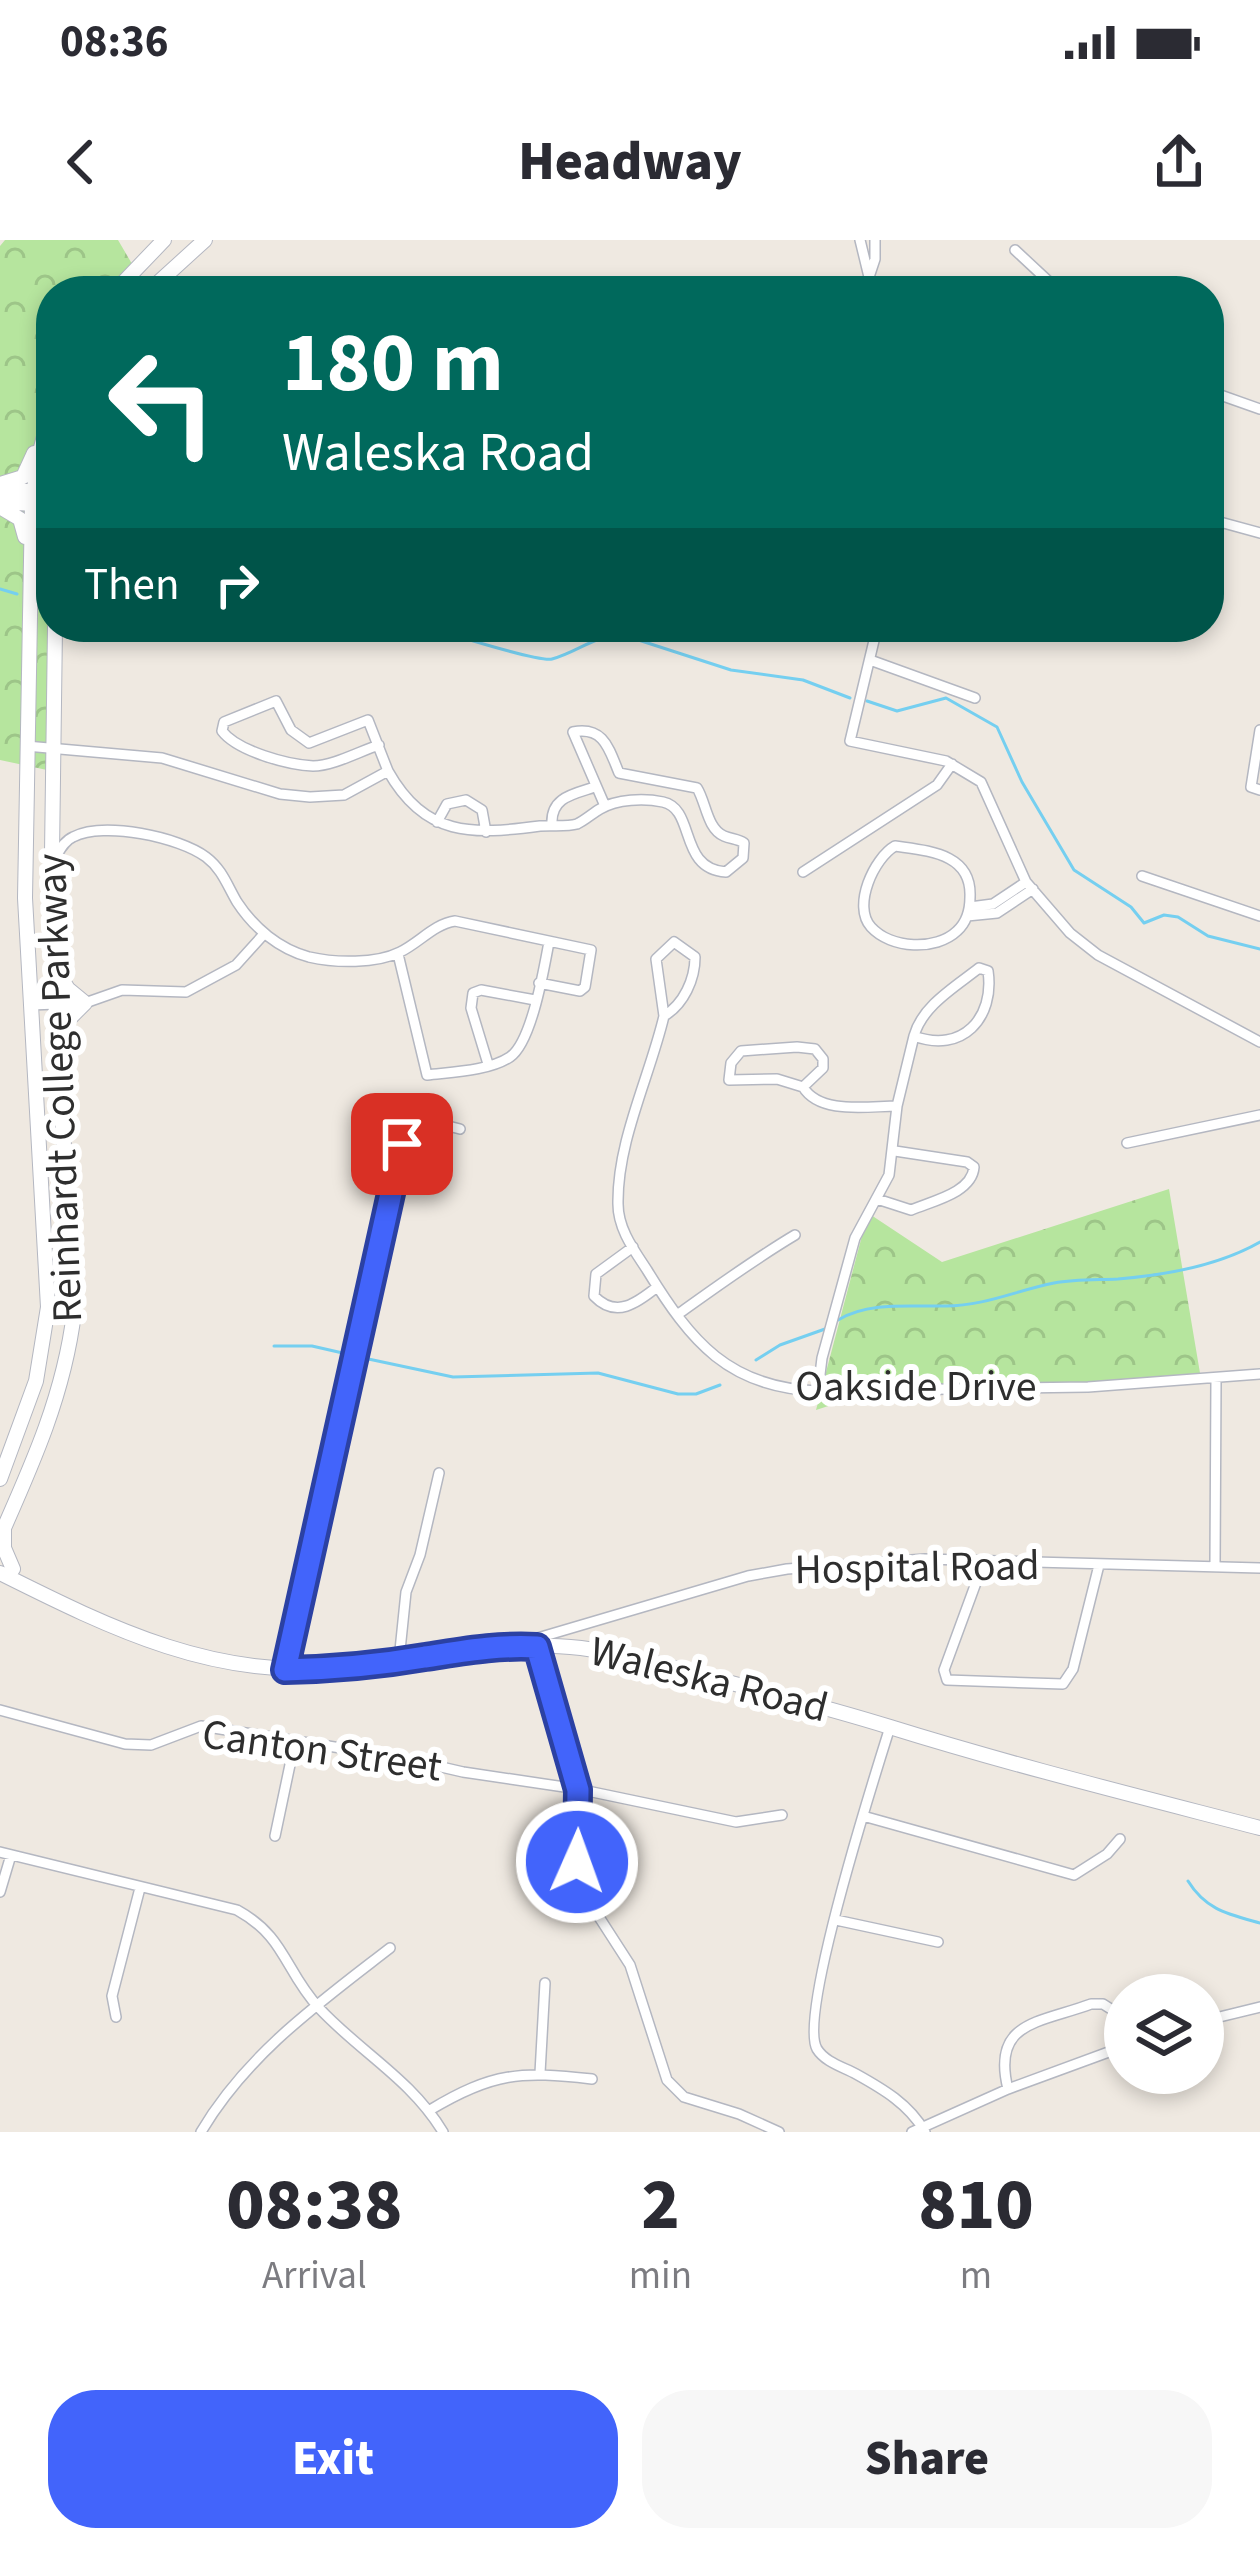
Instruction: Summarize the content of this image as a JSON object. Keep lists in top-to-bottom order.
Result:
{
  "streets": {
    "street": [
      "Reinhardt College Parkway",
      "Oakside Drive",
      "Hospital Road",
      "Waleska Road",
      "Canton Street"
    ]
  },
  "crossings": [
    ["Hospital Road", "Waleska Road"]
  ],
  "page": {
    "status": "08:36",
    "header": "Headway",
    "turn": ["180 m", "Waleska Road"],
    "then": "Then",
    "eta": [
      "08:38",
      "Arrival",
      "2",
      "min",
      "810",
      "m"
    ],
    "buttons": ["Exit", "Share"]
  }
}
